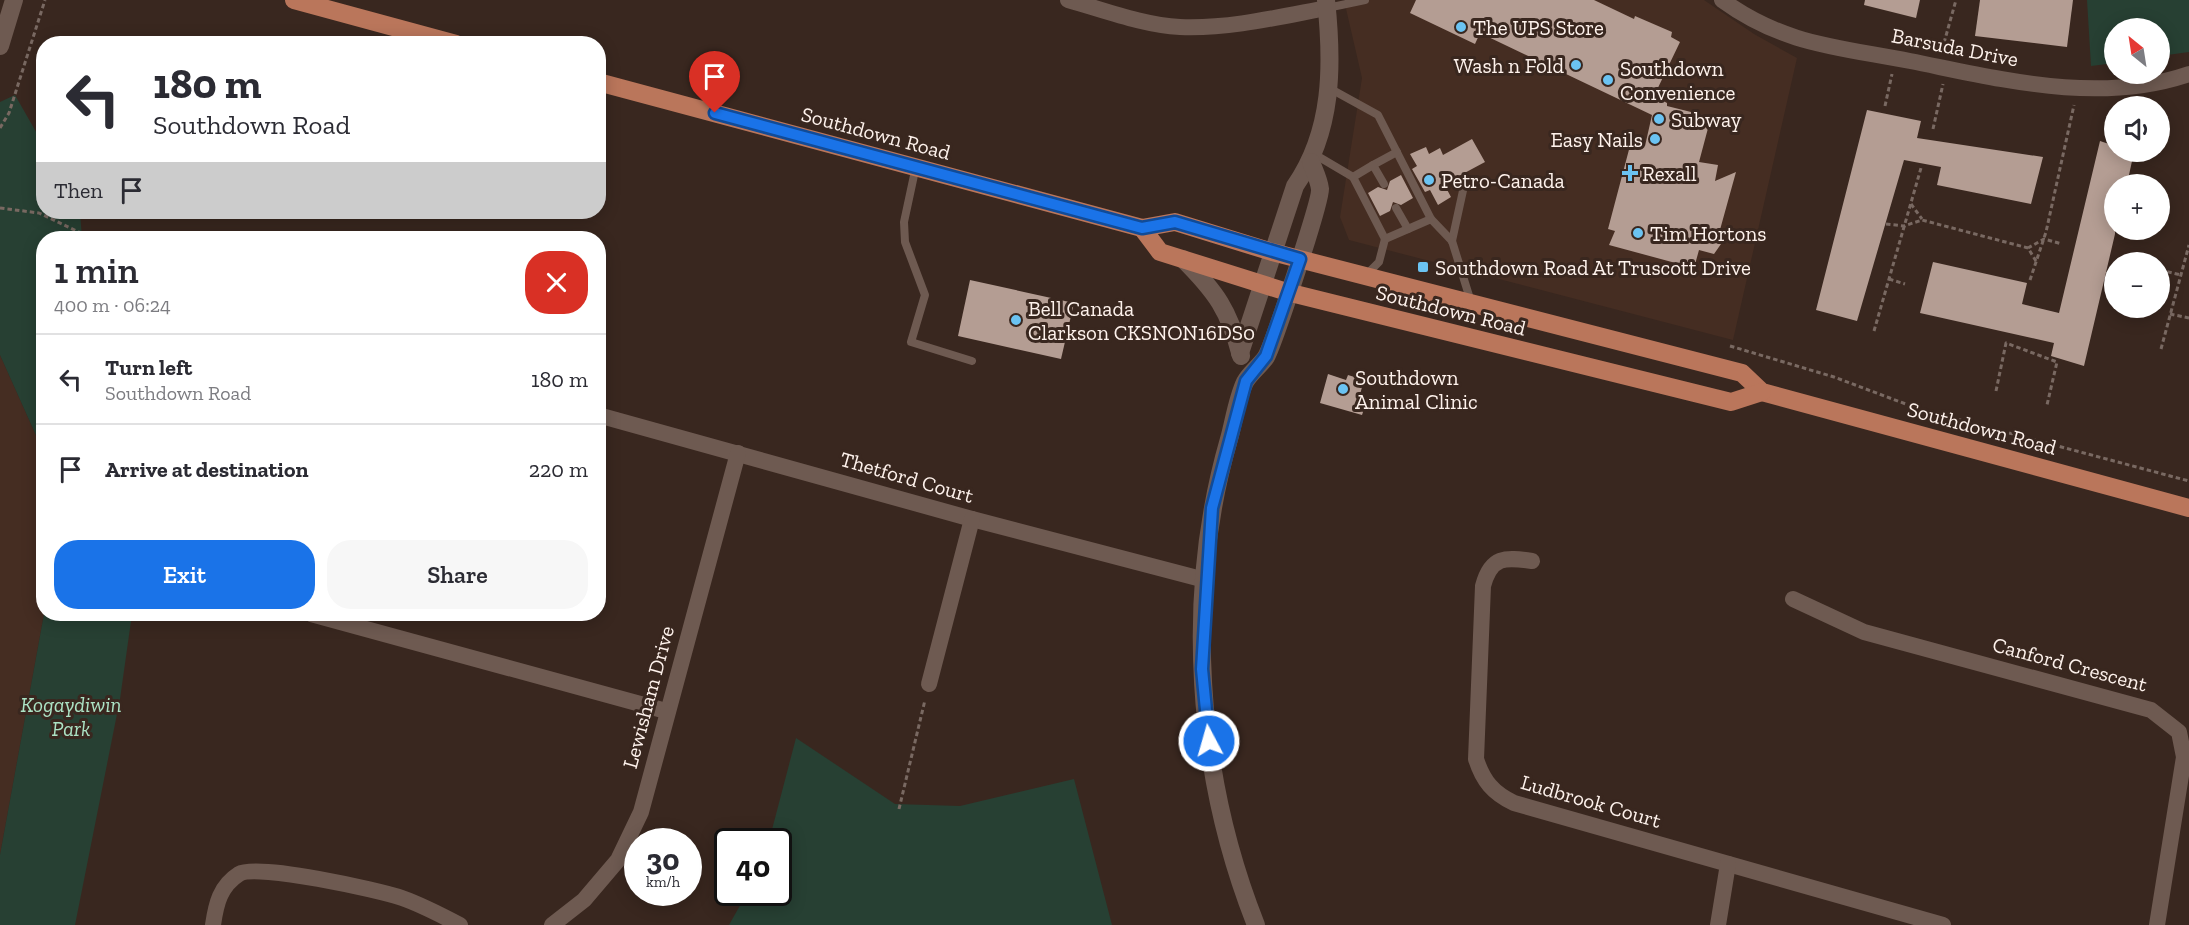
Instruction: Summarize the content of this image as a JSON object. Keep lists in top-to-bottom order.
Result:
{
  "streets": {
    "main road": ["Southdown Road"],
    "street": [
      "Barsuda Drive",
      "Thetford Court",
      "Canford Crescent",
      "Lewisham Drive",
      "Ludbrook Court"
    ]
  },
  "crossings": [
    ["Thetford Court", "Lewisham Drive"]
  ],
  "parks": ["Kogaydiwin Park"],
  "places": {
    "other": [
      "The UPS Store",
      "Wash n Fold",
      "Southdown Convenience",
      "Subway",
      "Easy Nails",
      "Petro-Canada",
      "Tim Hortons",
      "Bell Canada Clarkson CKSNON16DS0",
      "Southdown Animal Clinic"
    ],
    "health": ["Rexall"],
    "transit": ["Southdown Road At Truscott Drive"]
  },
  "north": "top left",
  "page": {
    "map_buttons": ["+", "−"],
    "turn": ["180 m", "Southdown Road"],
    "then": "Then",
    "heading": ["1 min", "400 m · 06:24"],
    "list": [
      {
        "name": "Turn left",
        "note": "Southdown Road",
        "value": "180 m"
      },
      {
        "name": "Arrive at destination",
        "value": "220 m"
      }
    ],
    "buttons": ["Exit", "Share"],
    "speed": "30 km/h",
    "limit": "40"
  }
}
